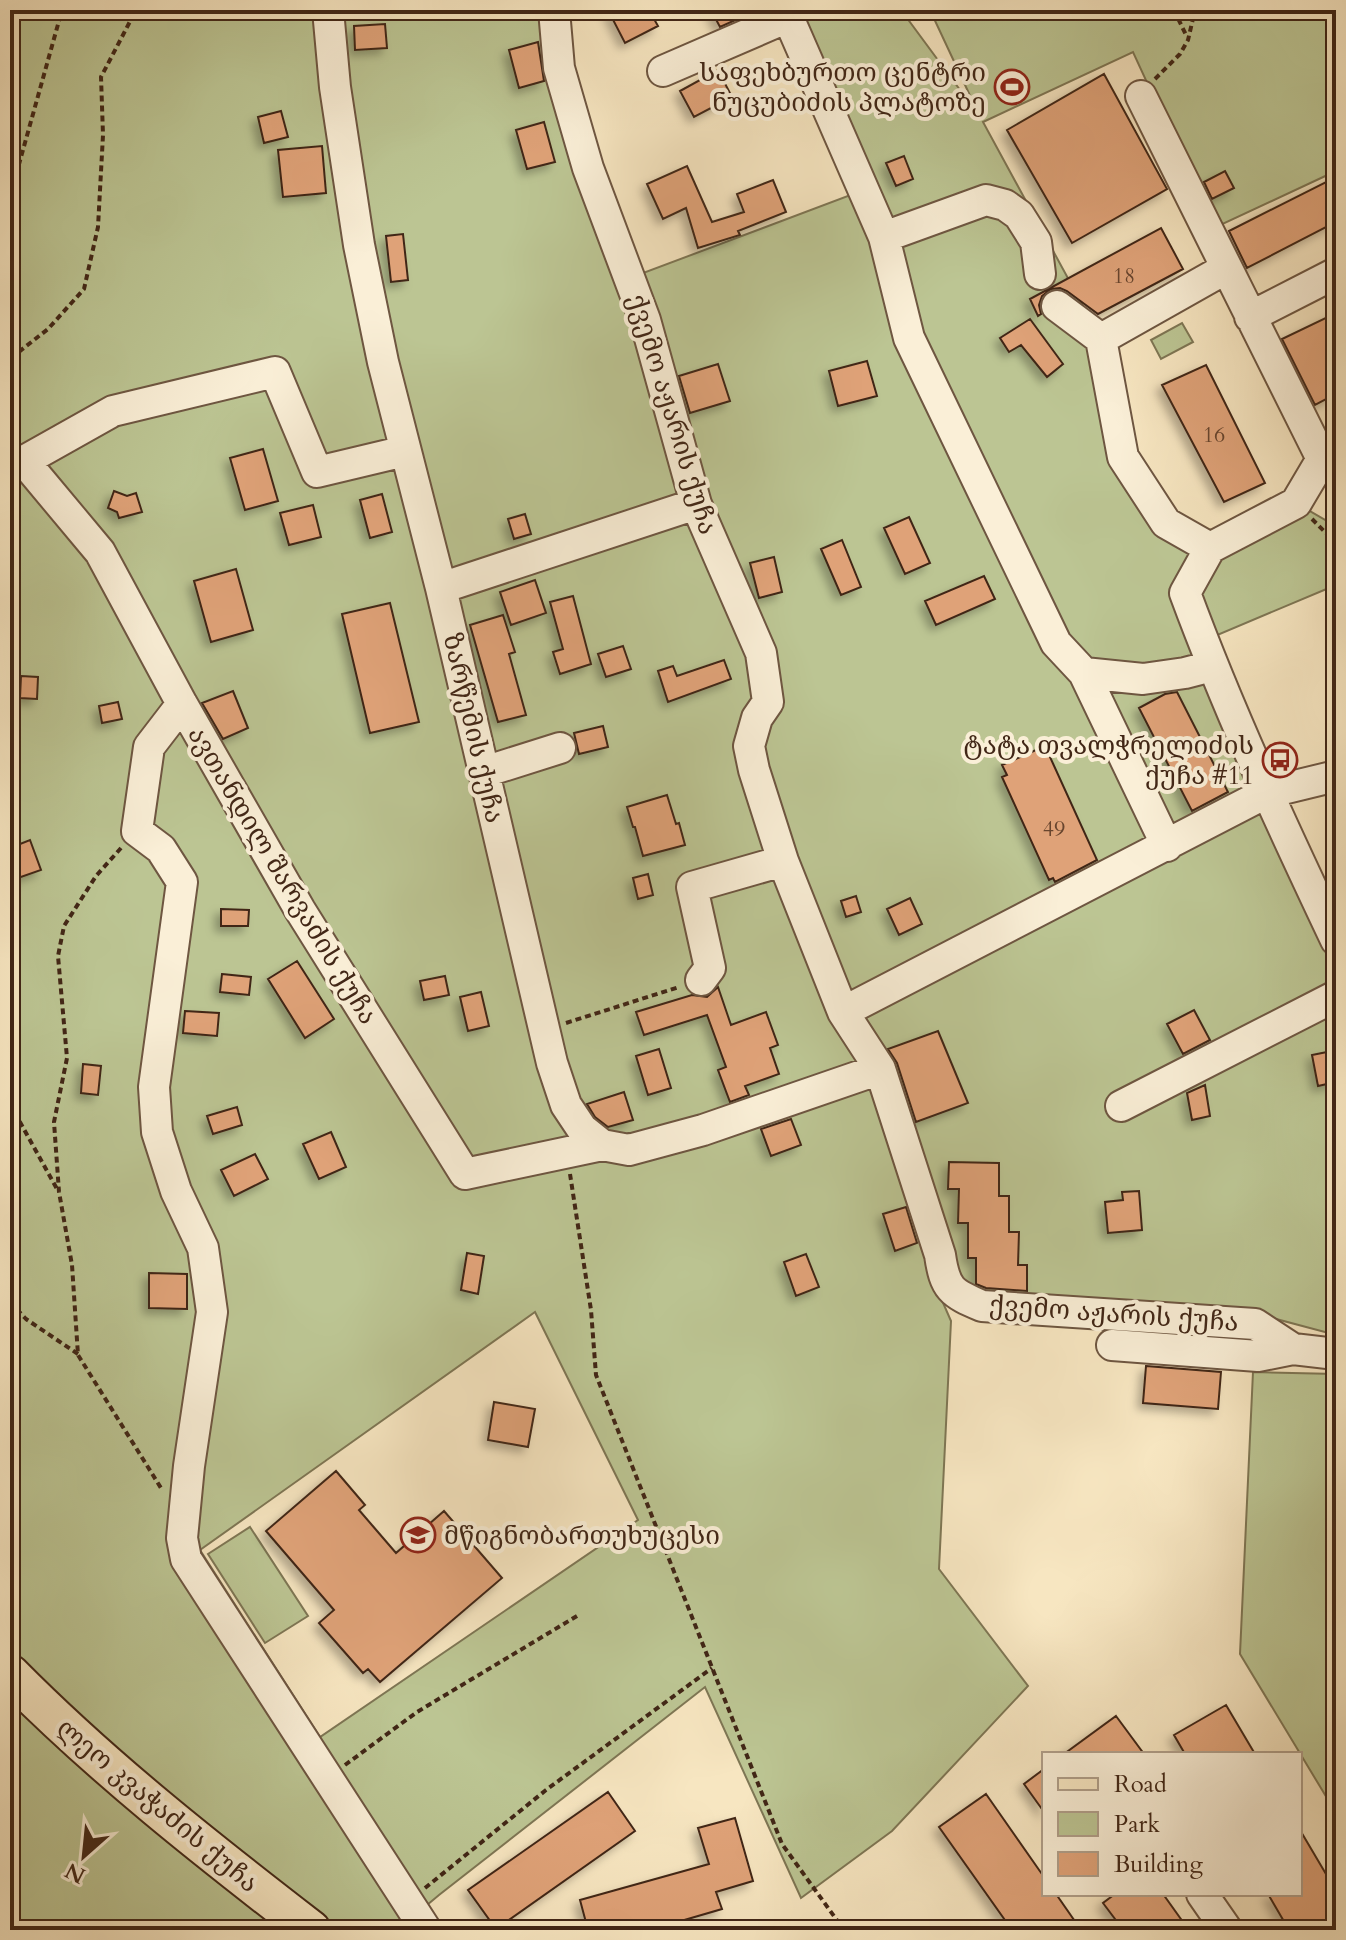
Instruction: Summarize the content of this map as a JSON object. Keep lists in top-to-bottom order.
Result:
{
  "streets": {
    "main road": ["ლეო კვაჭაძის ქუჩა"],
    "street": ["ქვემო აჟარის ქუჩა", "ზარწემის ქუჩა", "ავთანდილ შარვაძის ქუჩა"]
  },
  "crossings": [
    ["ზარწემის ქუჩა", "ავთანდილ შარვაძის ქუჩა"]
  ],
  "places": {
    "sports": ["საფეხბურთო ცენტრი ნუცუბიძის პლატოზე"],
    "bus stop": ["ტატა თვალჭრელიძის ქუჩა #11"],
    "school or university": ["მწიგნობართუხუცესი"]
  },
  "house_numbers": ["18", "16", "49"],
  "legend": ["Road", "Park", "Building"],
  "north": "bottom left"
}
